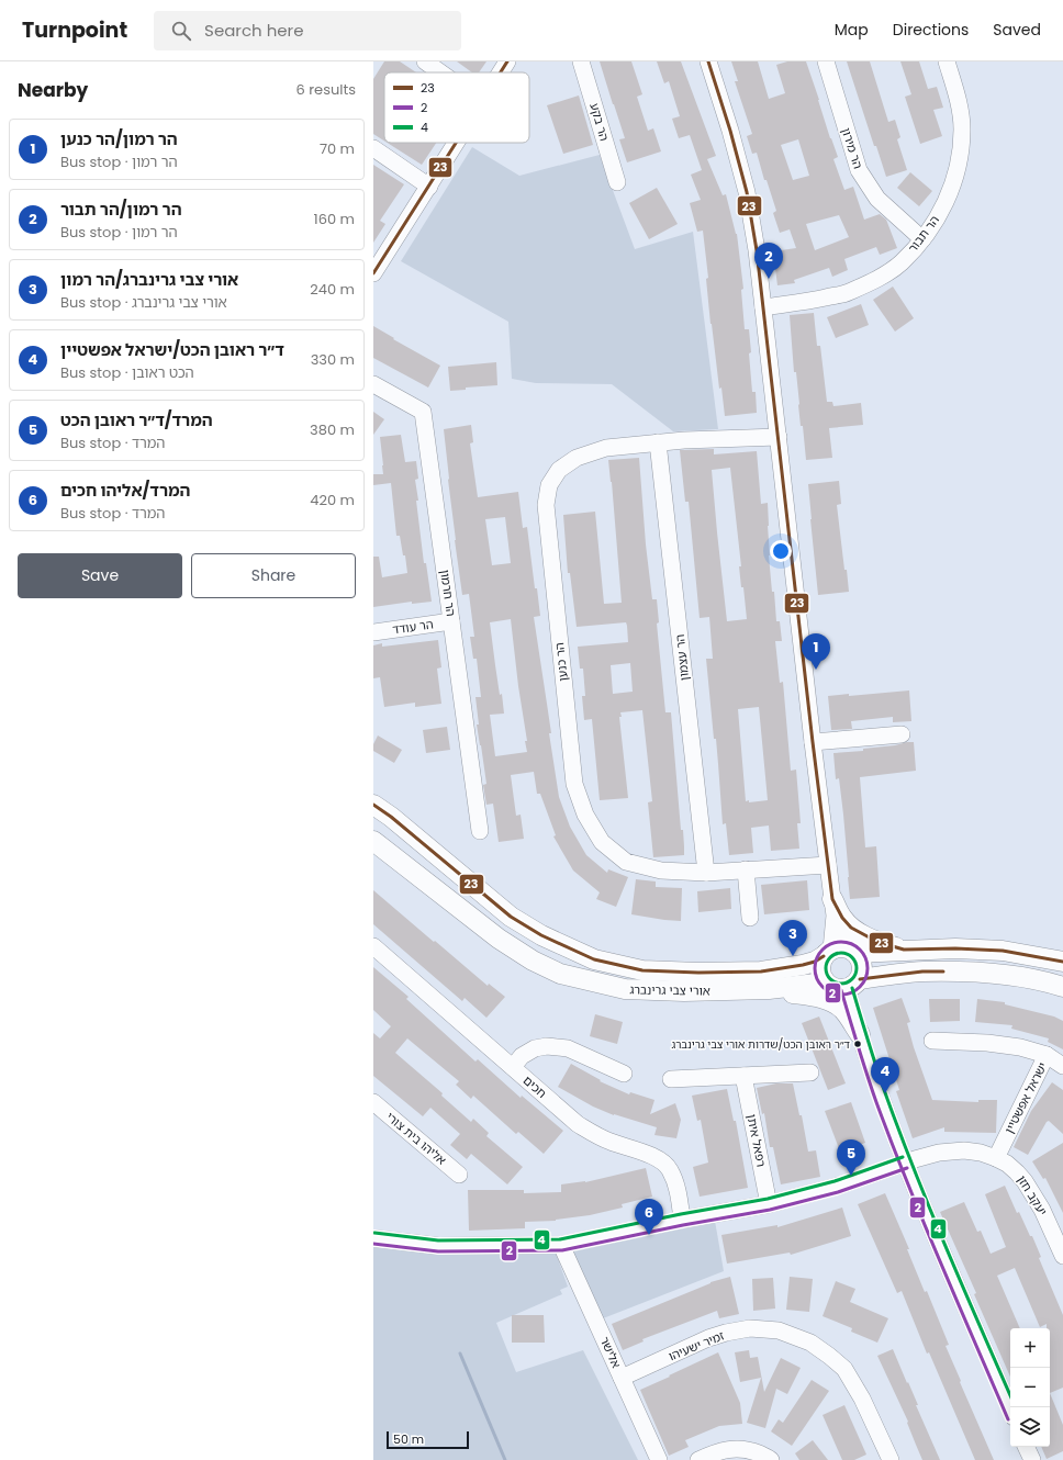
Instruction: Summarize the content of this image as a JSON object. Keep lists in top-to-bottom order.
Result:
{
  "streets": {
    "main road": ["אורי צבי גרינברג"],
    "street": [
      "הר בקע",
      "הר מירון",
      "הר תבור",
      "הר חרמון",
      "הר עודד",
      "הר עצמון",
      "הר כנען",
      "חכים",
      "ישראל אפשטיין",
      "אליהו בית צורי",
      "רפאל איתן",
      "יעקב חזן",
      "זמיר ישעיהו",
      "אלישר"
    ]
  },
  "crossings": [
    ["הר מירון", "הר תבור"],
    ["הר חרמון", "הר עודד"],
    ["הר עצמון", "הר כנען"],
    ["חכים", "יעקב חזן"],
    ["ישראל אפשטיין", "יעקב חזן"],
    ["רפאל איתן", "יעקב חזן"],
    ["יעקב חזן", "אלישר"],
    ["זמיר ישעיהו", "אלישר"]
  ],
  "places": ["ד״ר ראובן הכט/שדרות אורי צבי גרינברג"],
  "lines": ["transit line 23", "transit line 2", "transit line 4"],
  "legend": ["23", "2", "4"],
  "scale_bar": "50 m",
  "page": {
    "header": "Turnpoint",
    "search": "Search here",
    "nav": ["Map", "Directions", "Saved"],
    "heading": ["Nearby", "6 results"],
    "list": [
      {
        "mark": "1",
        "name": "הר רמון/הר כנען",
        "note": "Bus stop · הר רמון",
        "value": "70 m"
      },
      {
        "mark": "2",
        "name": "הר רמון/הר תבור",
        "note": "Bus stop · הר רמון",
        "value": "160 m"
      },
      {
        "mark": "3",
        "name": "אורי צבי גרינברג/הר רמון",
        "note": "Bus stop · אורי צבי גרינברג",
        "value": "240 m"
      },
      {
        "mark": "4",
        "name": "ד״ר ראובן הכט/ישראל אפשטיין",
        "note": "Bus stop · הכט ראובן",
        "value": "330 m"
      },
      {
        "mark": "5",
        "name": "המרד/ד״ר ראובן הכט",
        "note": "Bus stop · המרד",
        "value": "380 m"
      },
      {
        "mark": "6",
        "name": "המרד/אליהו חכים",
        "note": "Bus stop · המרד",
        "value": "420 m"
      }
    ],
    "pins": [
      "2",
      "1",
      "3",
      "4",
      "5",
      "6"
    ],
    "buttons": ["Save", "Share"],
    "map_buttons": ["+", "−"],
    "scale": "50 m"
  }
}
